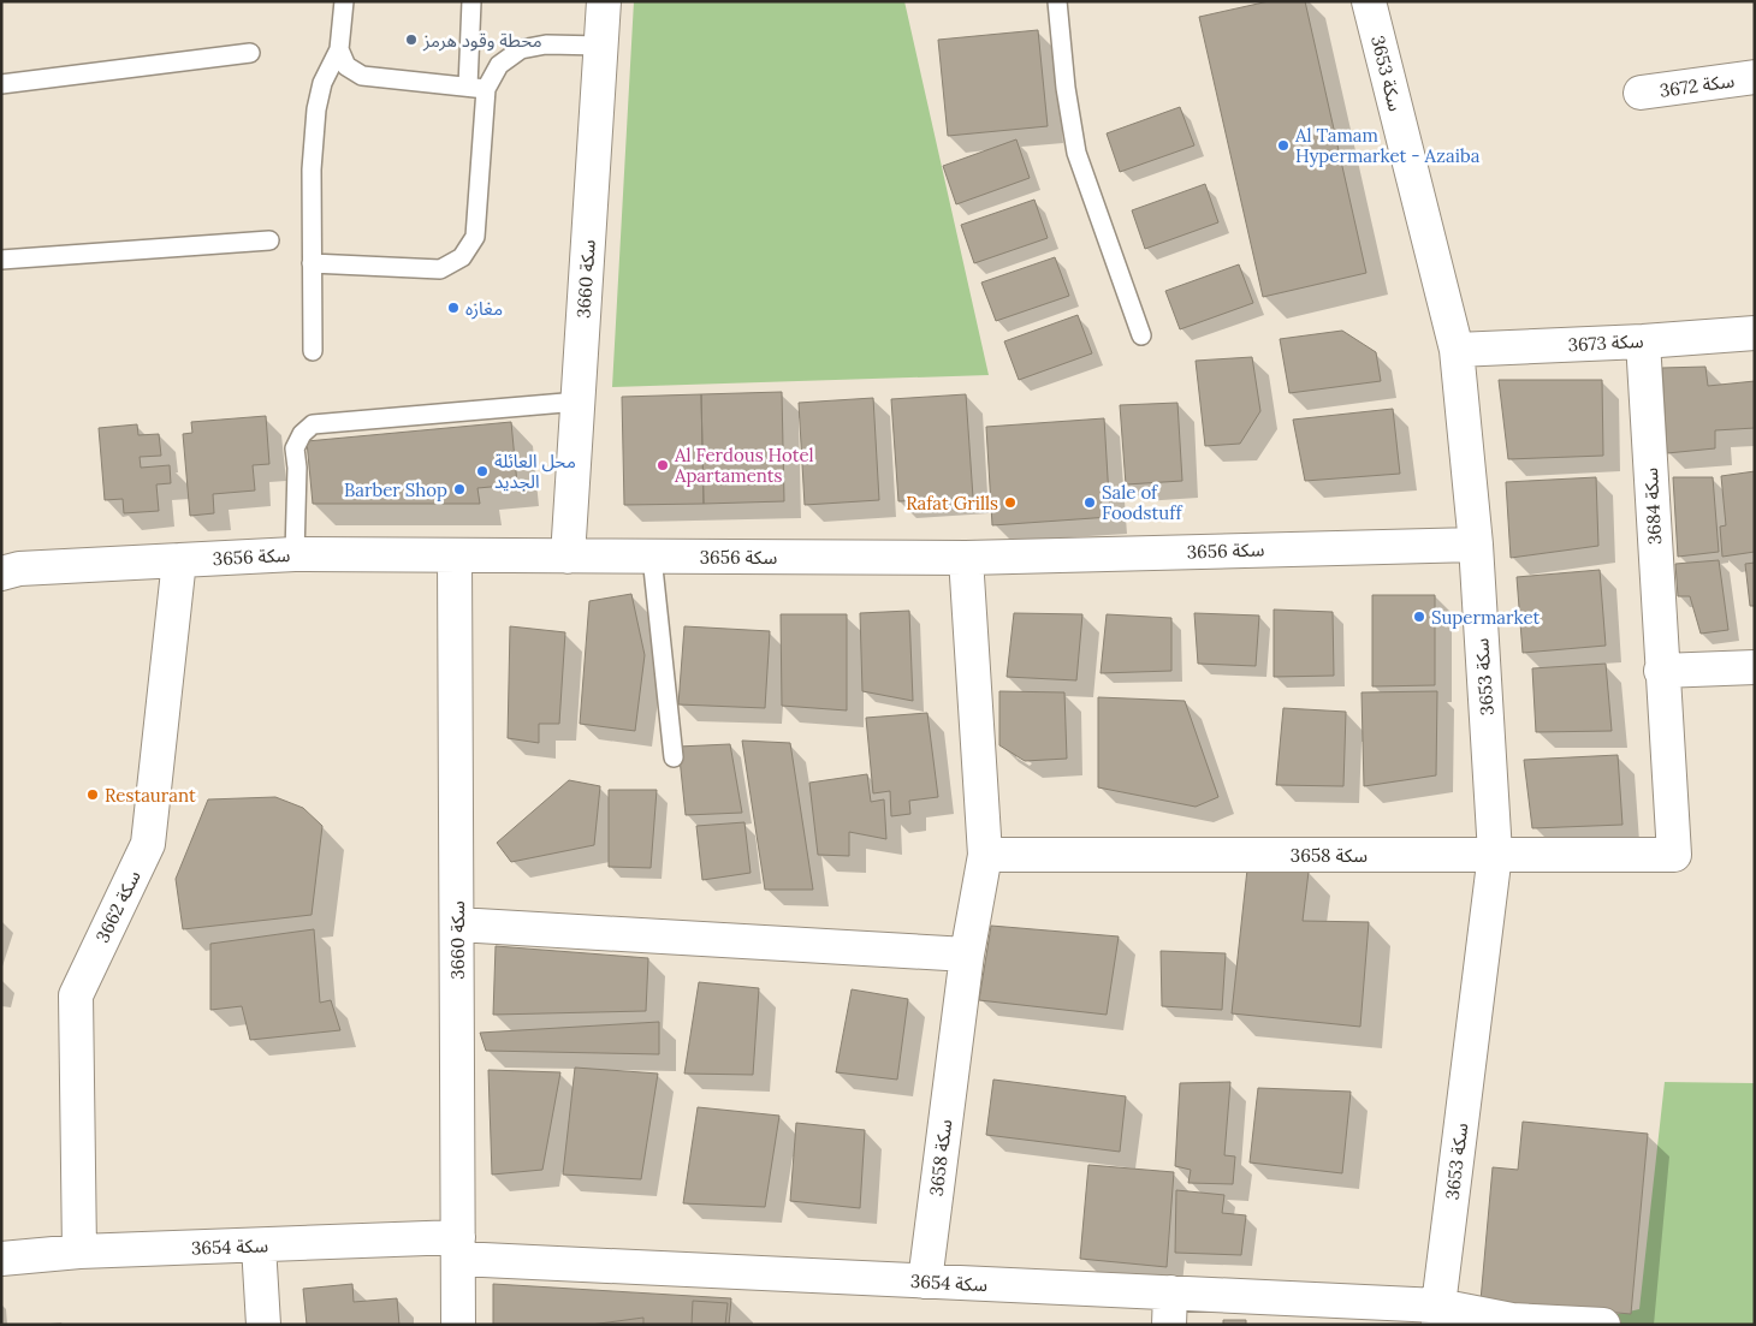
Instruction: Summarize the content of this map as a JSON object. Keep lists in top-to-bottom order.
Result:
{
  "streets": {
    "street": [
      "سكة 3653",
      "سكة 3672",
      "سكة 3660",
      "سكة 3673",
      "سكة 3684",
      "سكة 3656",
      "سكة 3658",
      "سكة 3662",
      "سكة 3654"
    ]
  },
  "crossings": [
    ["سكة 3653", "سكة 3673"],
    ["سكة 3653", "سكة 3656"],
    ["سكة 3653", "سكة 3658"],
    ["سكة 3653", "سكة 3654"],
    ["سكة 3660", "سكة 3656"],
    ["سكة 3660", "سكة 3654"],
    ["سكة 3673", "سكة 3684"],
    ["سكة 3684", "سكة 3658"],
    ["سكة 3656", "سكة 3658"],
    ["سكة 3656", "سكة 3662"],
    ["سكة 3658", "سكة 3654"],
    ["سكة 3662", "سكة 3654"]
  ],
  "places": [
    "محطة وقود هرمز",
    "Al Tamam Hypermarket - Azaiba",
    "مغازه",
    "Al Ferdous Hotel Apartaments",
    "محل العائلة الجديد",
    "Barber Shop",
    "Rafat Grills",
    "Sale of Foodstuff",
    "Supermarket",
    "Restaurant"
  ]
}
